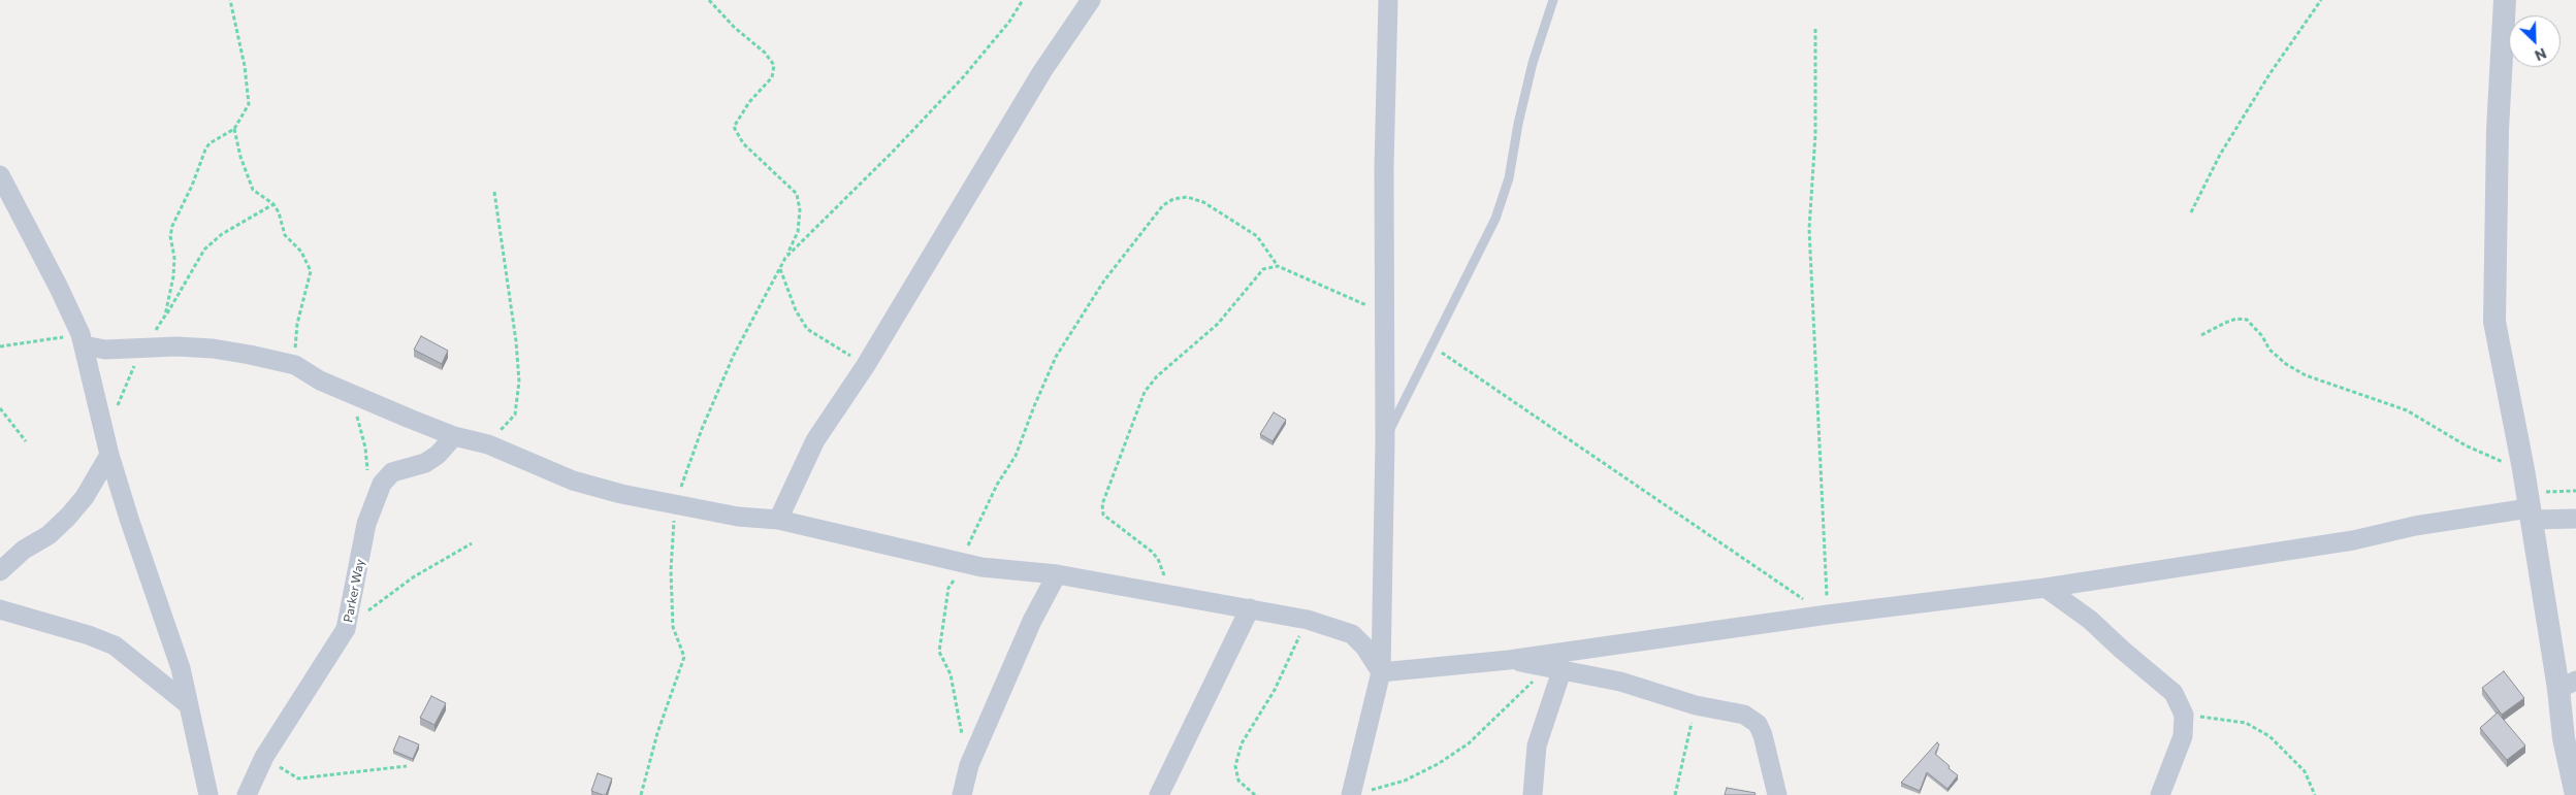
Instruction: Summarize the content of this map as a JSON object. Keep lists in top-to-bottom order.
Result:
{
  "streets": {
    "street": ["Parker Way"]
  },
  "north": "bottom right"
}
